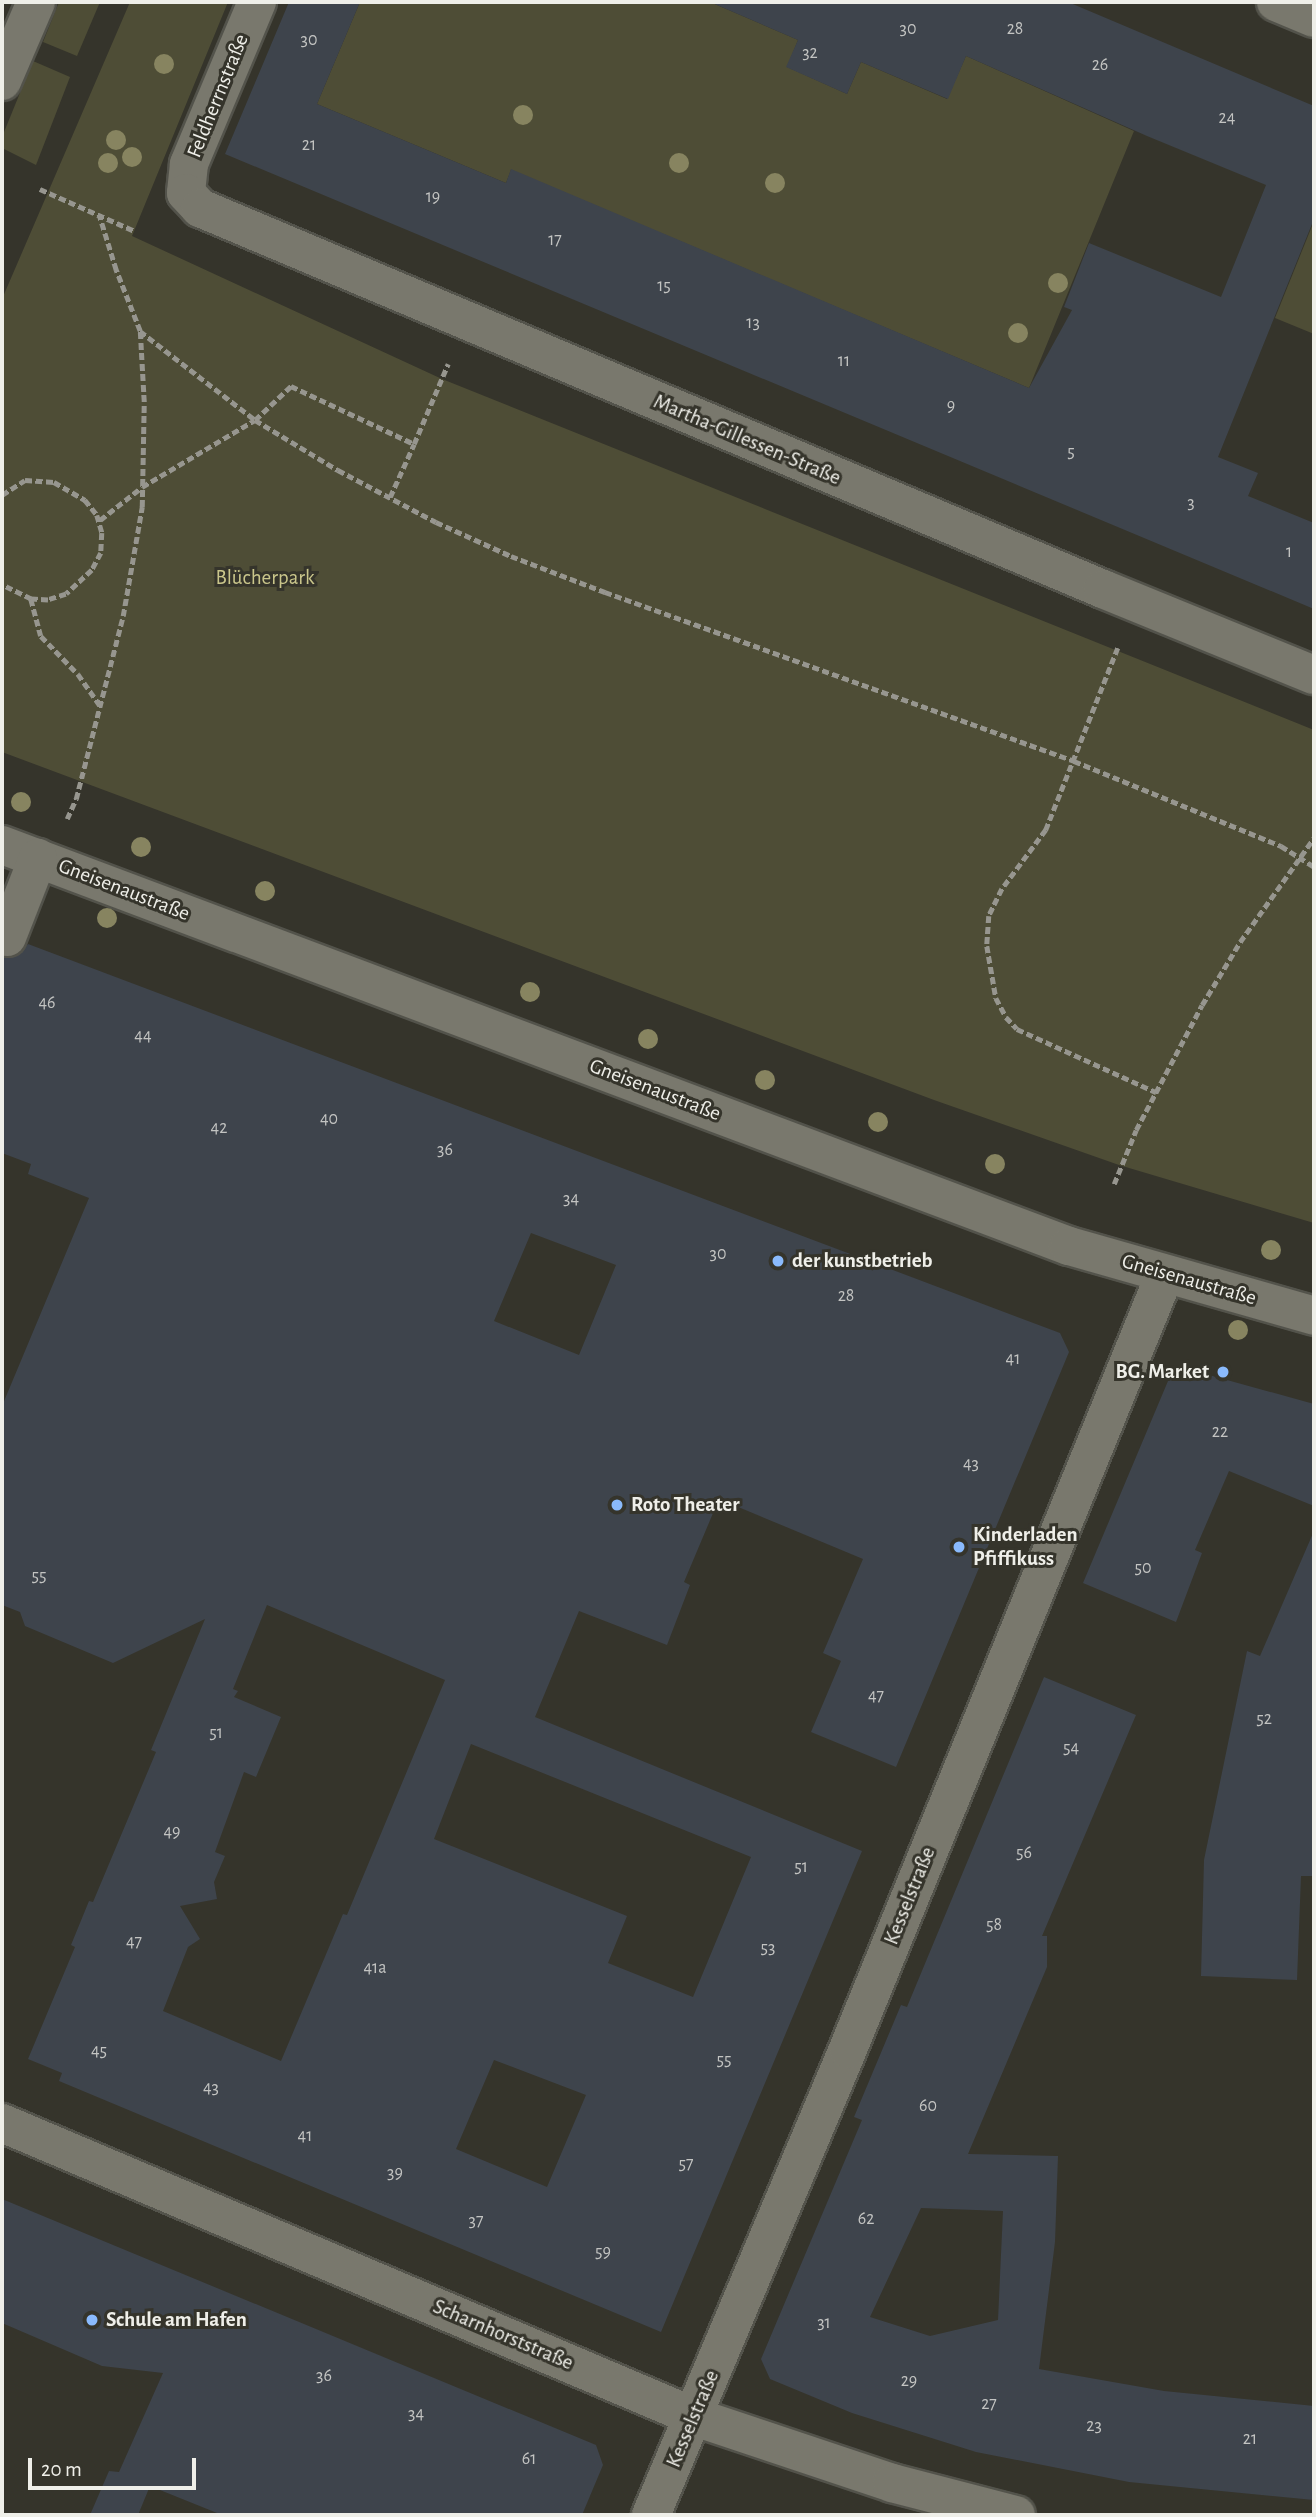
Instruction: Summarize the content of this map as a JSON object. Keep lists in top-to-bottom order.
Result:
{
  "streets": {
    "street": [
      "Feldherrnstraße",
      "Martha-Gillessen-Straße",
      "Gneisenaustraße",
      "Kesselstraße",
      "Scharnhorststraße"
    ]
  },
  "crossings": [
    ["Feldherrnstraße", "Martha-Gillessen-Straße"],
    ["Gneisenaustraße", "Kesselstraße"],
    ["Kesselstraße", "Scharnhorststraße"]
  ],
  "parks": ["Blücherpark"],
  "places": [
    "der kunstbetrieb",
    "BG. Market",
    "Roto Theater",
    "Kinderladen Pfiffikuss",
    "Schule am Hafen"
  ],
  "house_numbers": [
    "30",
    "28",
    "30",
    "32",
    "26",
    "24",
    "21",
    "19",
    "17",
    "15",
    "13",
    "11",
    "9",
    "5",
    "3",
    "1",
    "46",
    "44",
    "40",
    "42",
    "36",
    "34",
    "30",
    "28",
    "41",
    "22",
    "43",
    "50",
    "55",
    "47",
    "52",
    "51",
    "54",
    "49",
    "56",
    "51",
    "58",
    "47",
    "53",
    "41a",
    "45",
    "55",
    "43",
    "60",
    "41",
    "57",
    "39",
    "62",
    "37",
    "59",
    "31",
    "36",
    "29",
    "27",
    "34",
    "23",
    "21",
    "61"
  ],
  "scale_bar": "20 m"
}
